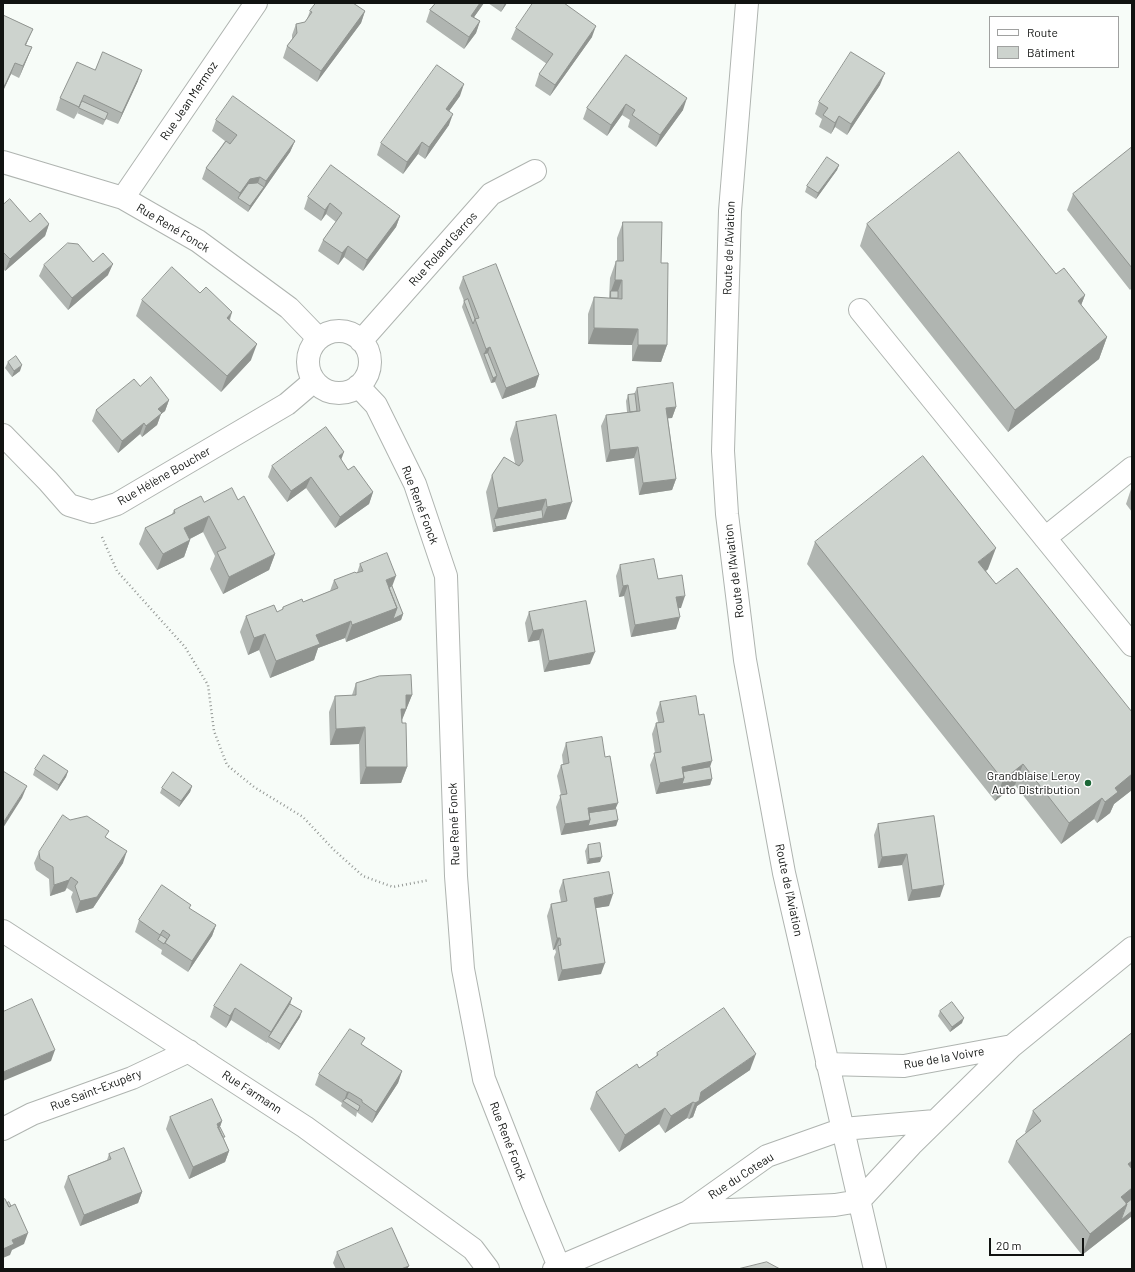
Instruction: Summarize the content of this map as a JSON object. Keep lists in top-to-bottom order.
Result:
{
  "streets": {
    "street": [
      "Rue Jean Mermoz",
      "Rue René Fonck",
      "Route de l'Aviation",
      "Rue Roland Garros",
      "Rue Hélène Boucher",
      "Rue de la Voivre",
      "Rue Saint-Exupéry",
      "Rue Farmann",
      "Rue du Coteau"
    ]
  },
  "crossings": [
    ["Rue Jean Mermoz", "Rue René Fonck"],
    ["Rue René Fonck", "Rue Roland Garros"],
    ["Rue René Fonck", "Rue Hélène Boucher"],
    ["Rue René Fonck", "Rue du Coteau"],
    ["Route de l'Aviation", "Rue de la Voivre"],
    ["Route de l'Aviation", "Rue du Coteau"],
    ["Rue Roland Garros", "Rue Hélène Boucher"],
    ["Rue de la Voivre", "Rue du Coteau"],
    ["Rue Saint-Exupéry", "Rue Farmann"]
  ],
  "places": ["Grandblaise Leroy Auto Distribution"],
  "legend": ["Route", "Bâtiment"],
  "scale_bar": "20 m"
}
